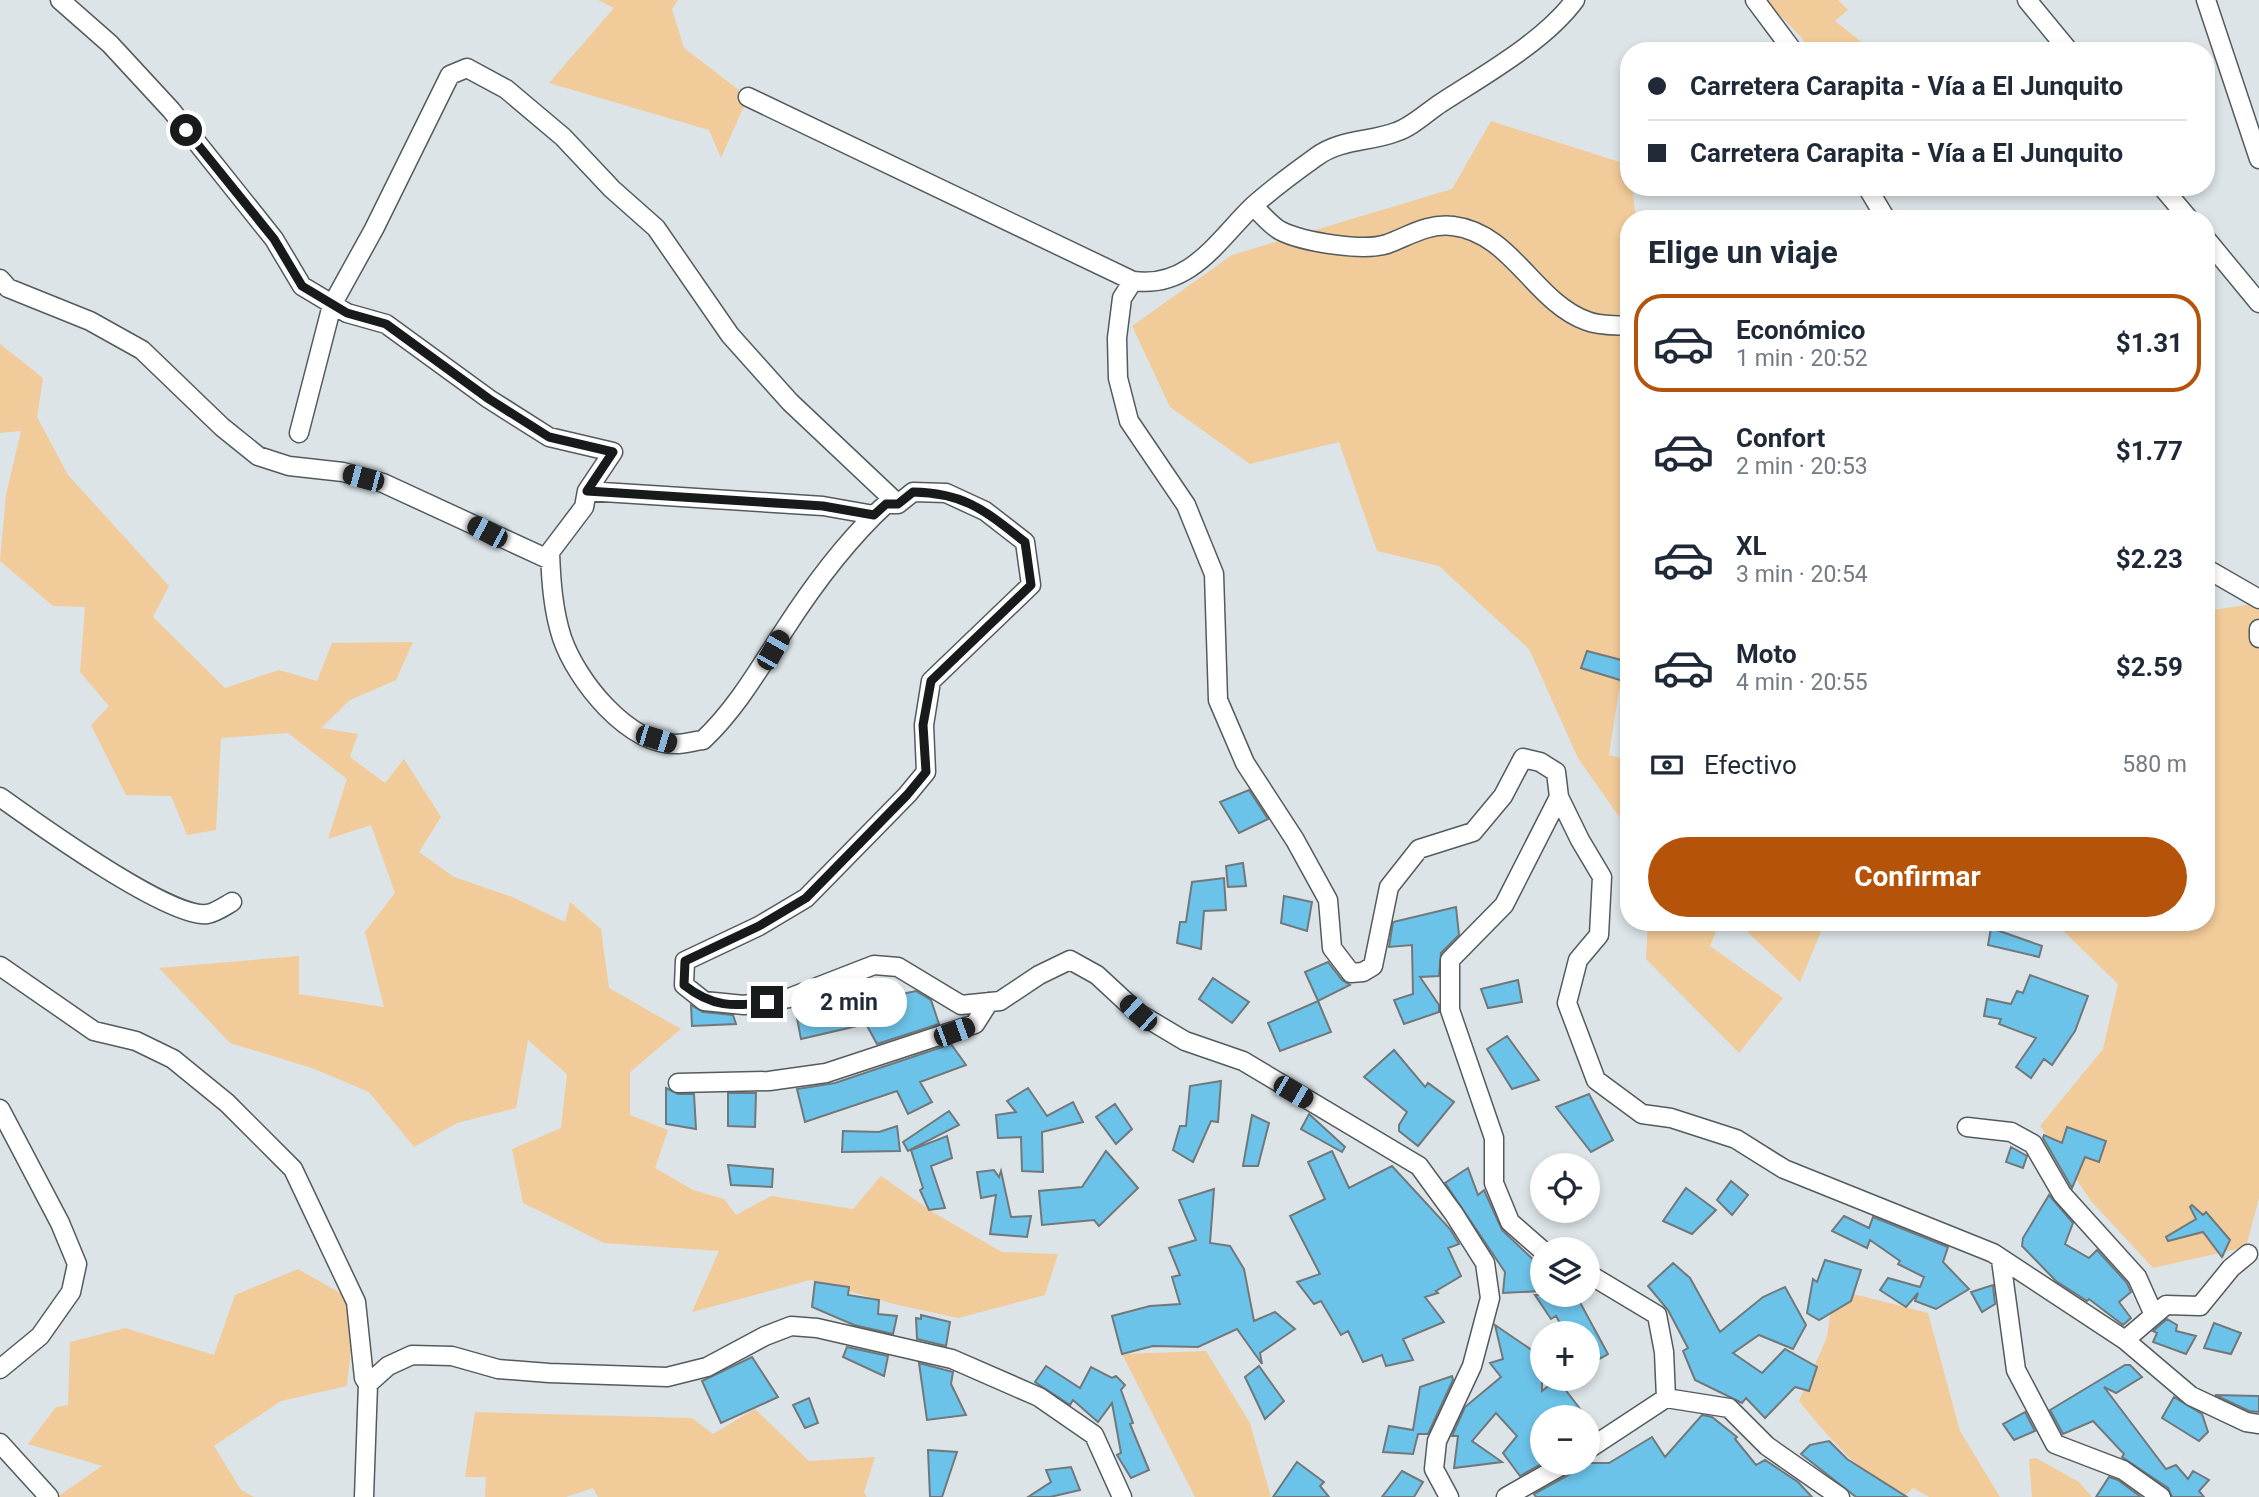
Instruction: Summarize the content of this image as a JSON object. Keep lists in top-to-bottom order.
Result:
{
  "page": {
    "banner": ["Carretera Carapita - Vía a El Junquito", "Carretera Carapita - Vía a El Junquito"],
    "heading": "Elige un viaje",
    "list": [
      {
        "name": "Económico",
        "note": "1 min · 20:52",
        "value": "$1.31"
      },
      {
        "name": "Confort",
        "note": "2 min · 20:53",
        "value": "$1.77"
      },
      {
        "name": "XL",
        "note": "3 min · 20:54",
        "value": "$2.23"
      },
      {
        "name": "Moto",
        "note": "4 min · 20:55",
        "value": "$2.59"
      }
    ],
    "pay": ["Efectivo", "580 m"],
    "buttons": "Confirmar",
    "bubble": "2 min",
    "map_buttons": ["+", "−"]
  }
}
